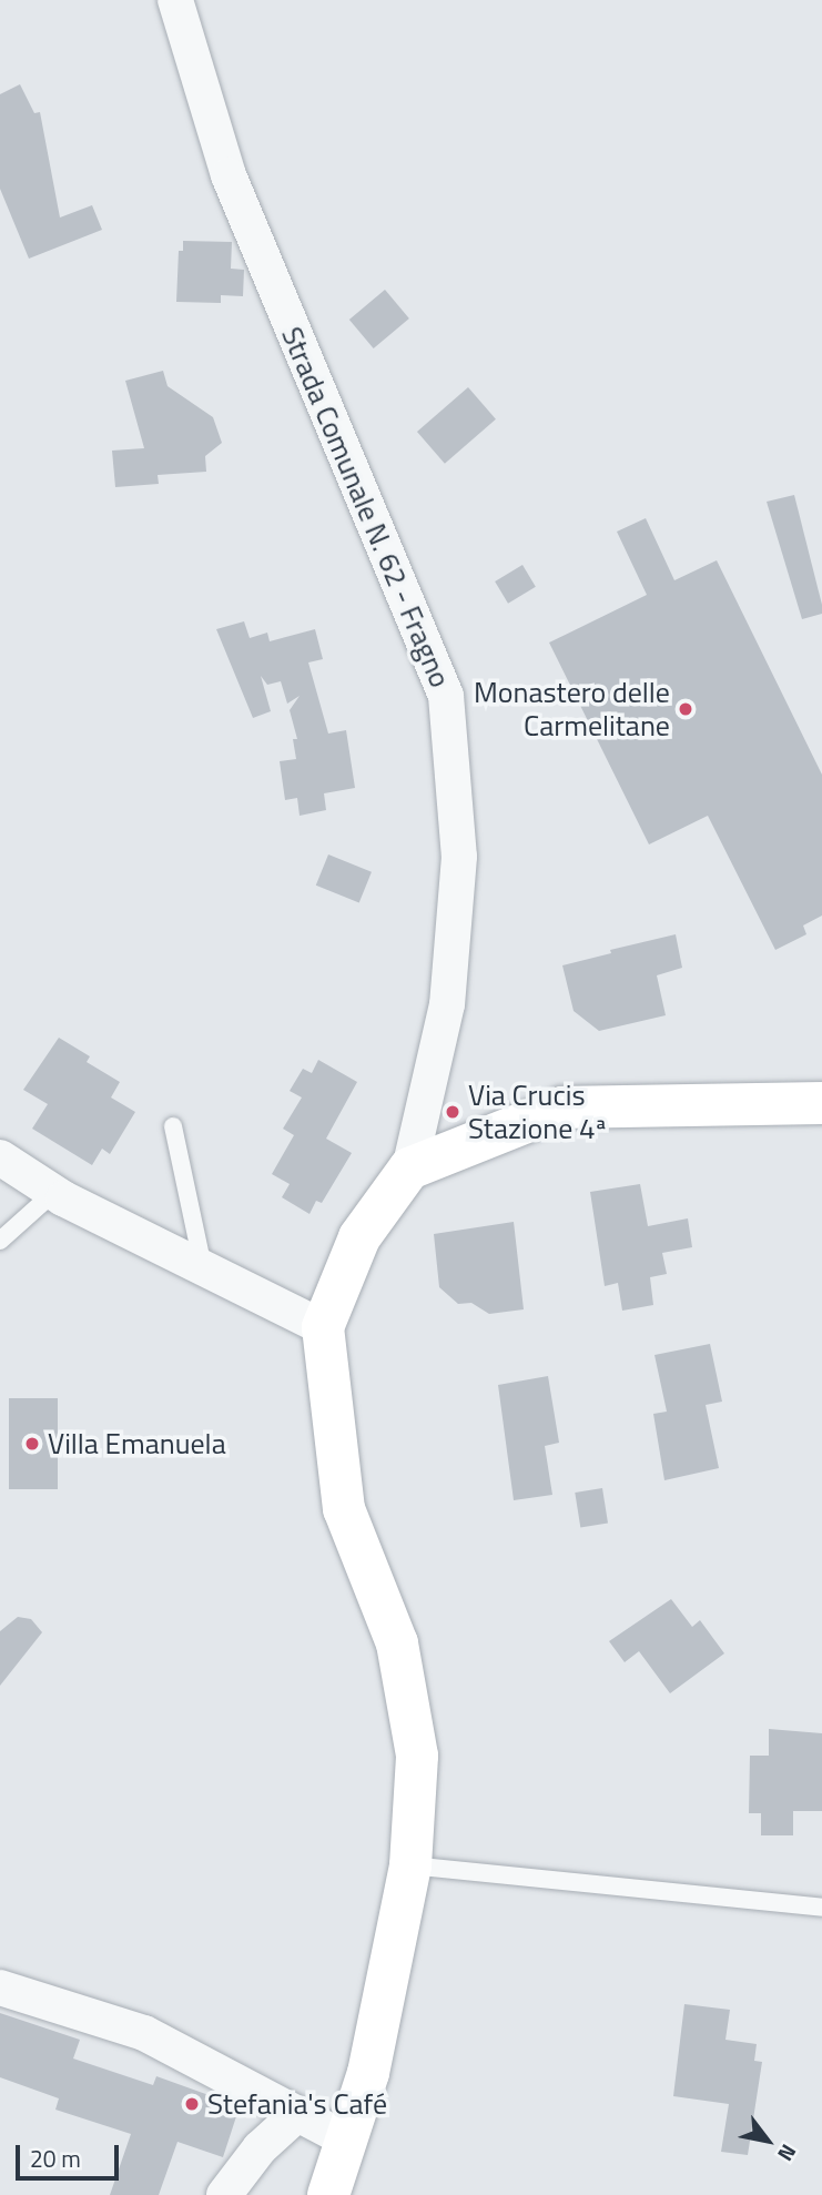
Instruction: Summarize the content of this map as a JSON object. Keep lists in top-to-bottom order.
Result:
{
  "streets": {
    "street": ["Strada Comunale N. 62 - Fragno"]
  },
  "places": [
    "Monastero delle Carmelitane",
    "Via Crucis Stazione 4ª",
    "Villa Emanuela",
    "Stefania's Café"
  ],
  "scale_bar": "20 m",
  "north": "bottom right"
}
